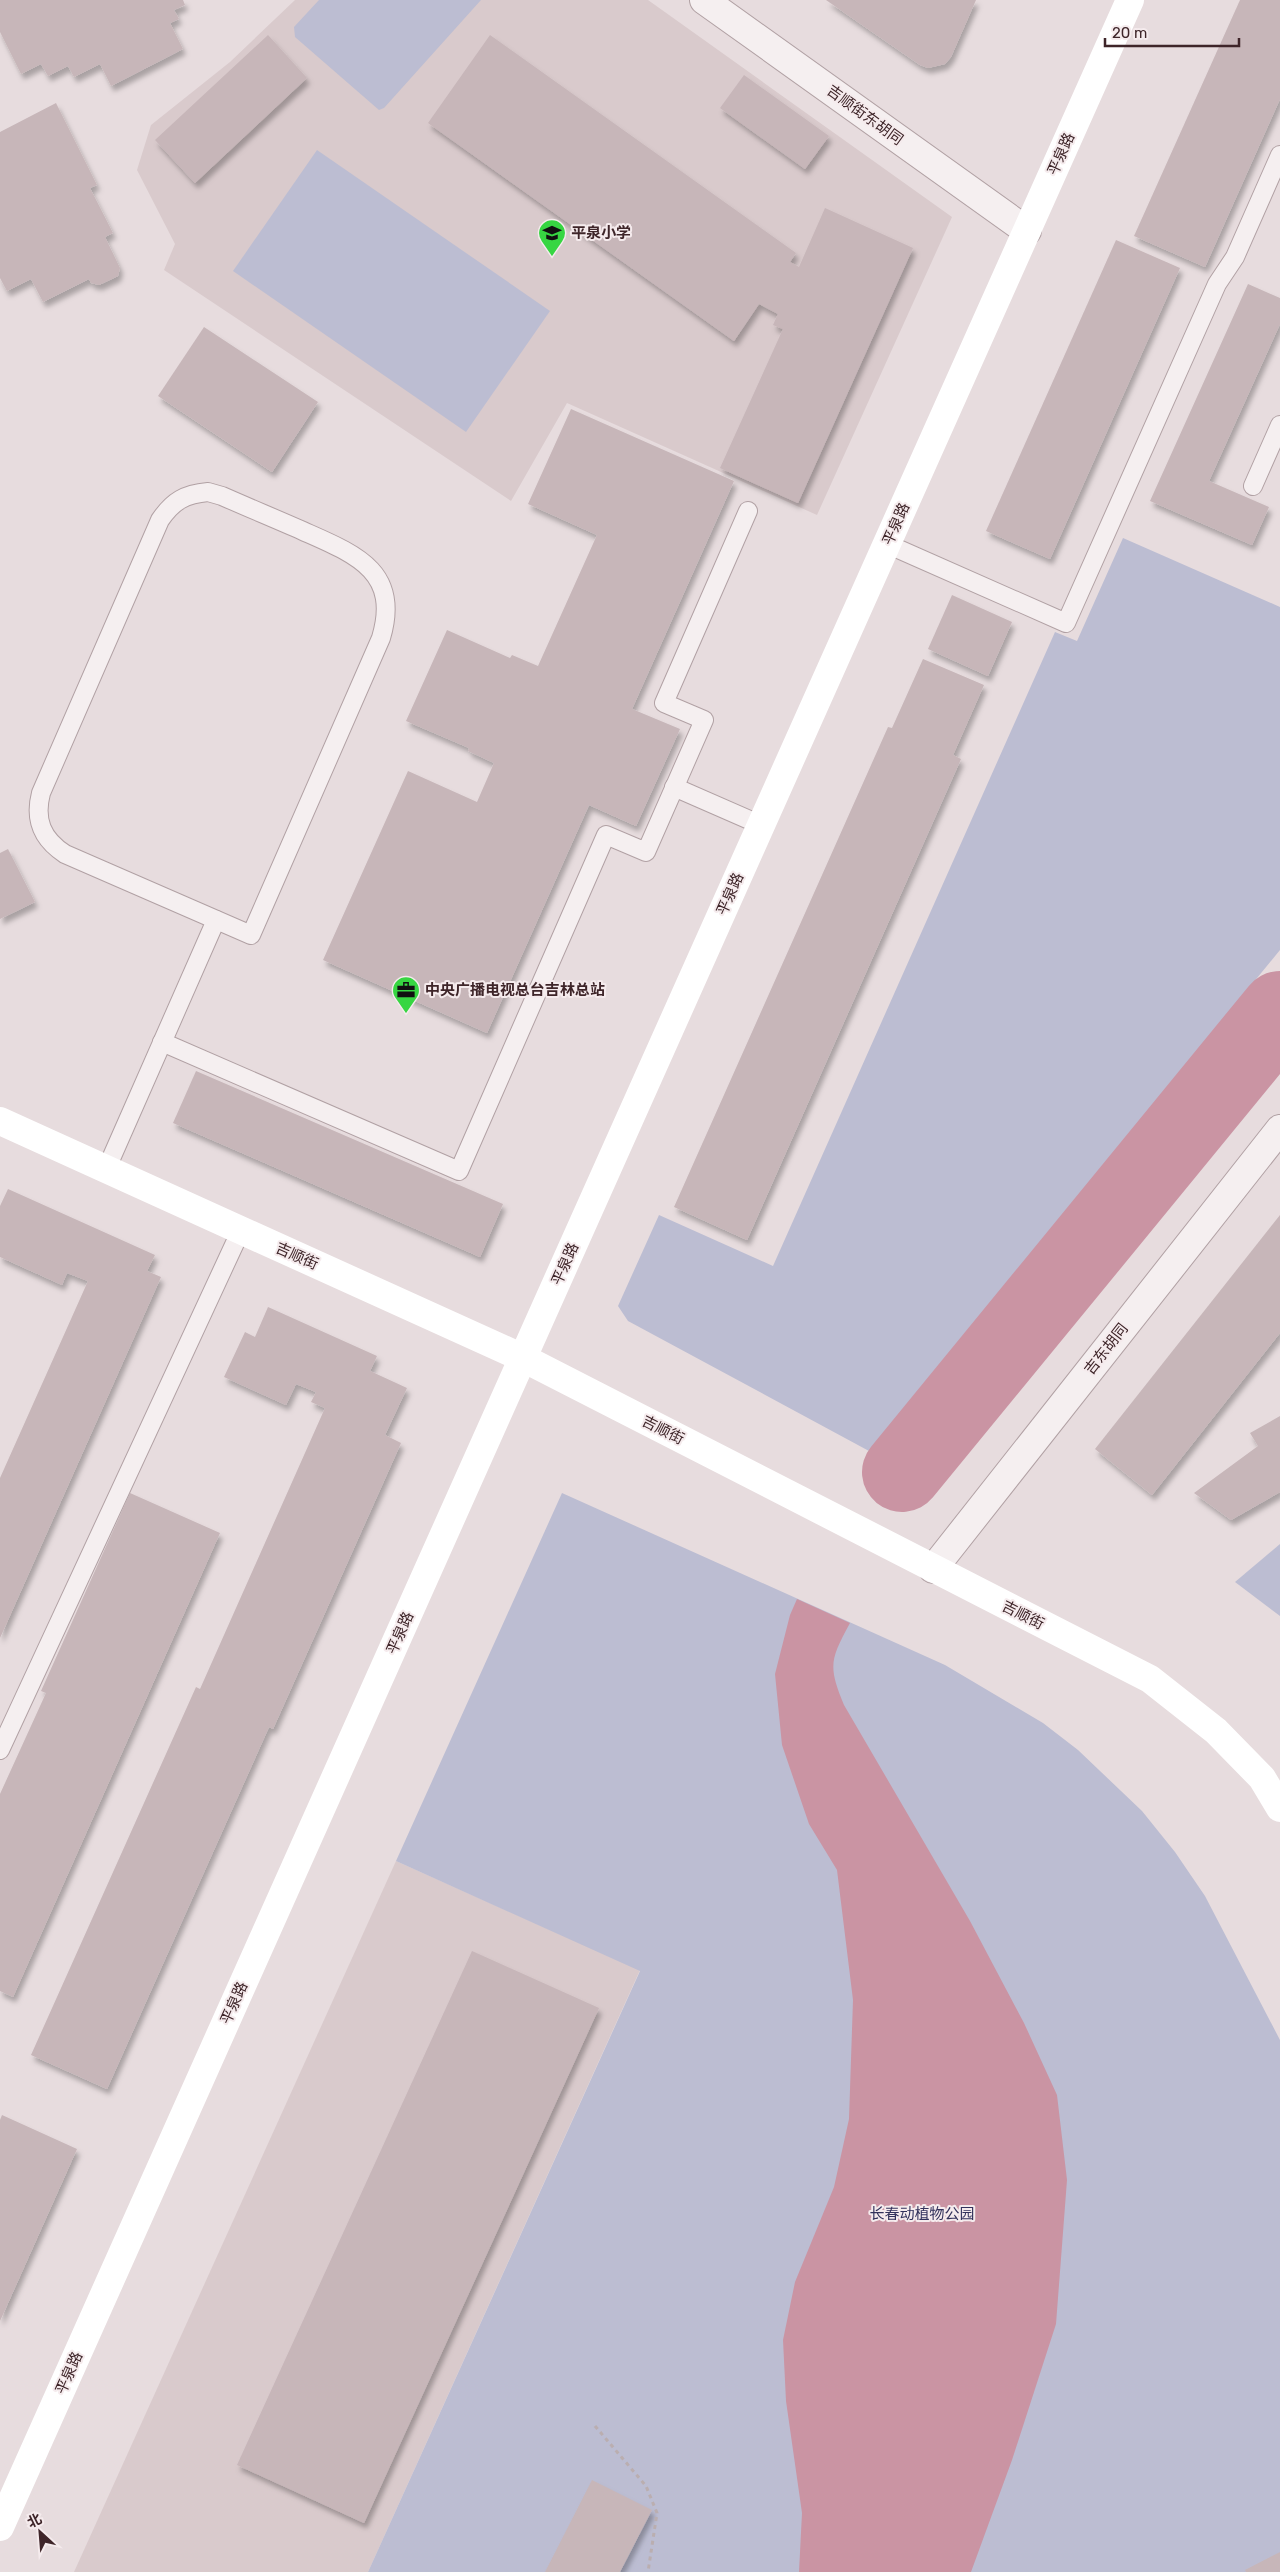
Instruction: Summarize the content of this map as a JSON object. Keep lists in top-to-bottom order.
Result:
{
  "streets": {
    "street": [
      "吉顺街东胡同",
      "平泉路",
      "吉顺街",
      "吉东胡同"
    ]
  },
  "crossings": [
    ["吉顺街东胡同", "平泉路"],
    ["平泉路", "吉顺街"],
    ["吉顺街", "吉东胡同"]
  ],
  "parks": ["长春动植物公园"],
  "places": {
    "school or university": ["平泉小学"],
    "office": ["中央广播电视总台吉林总站"]
  },
  "scale_bar": "20 m",
  "north": "top left"
}
